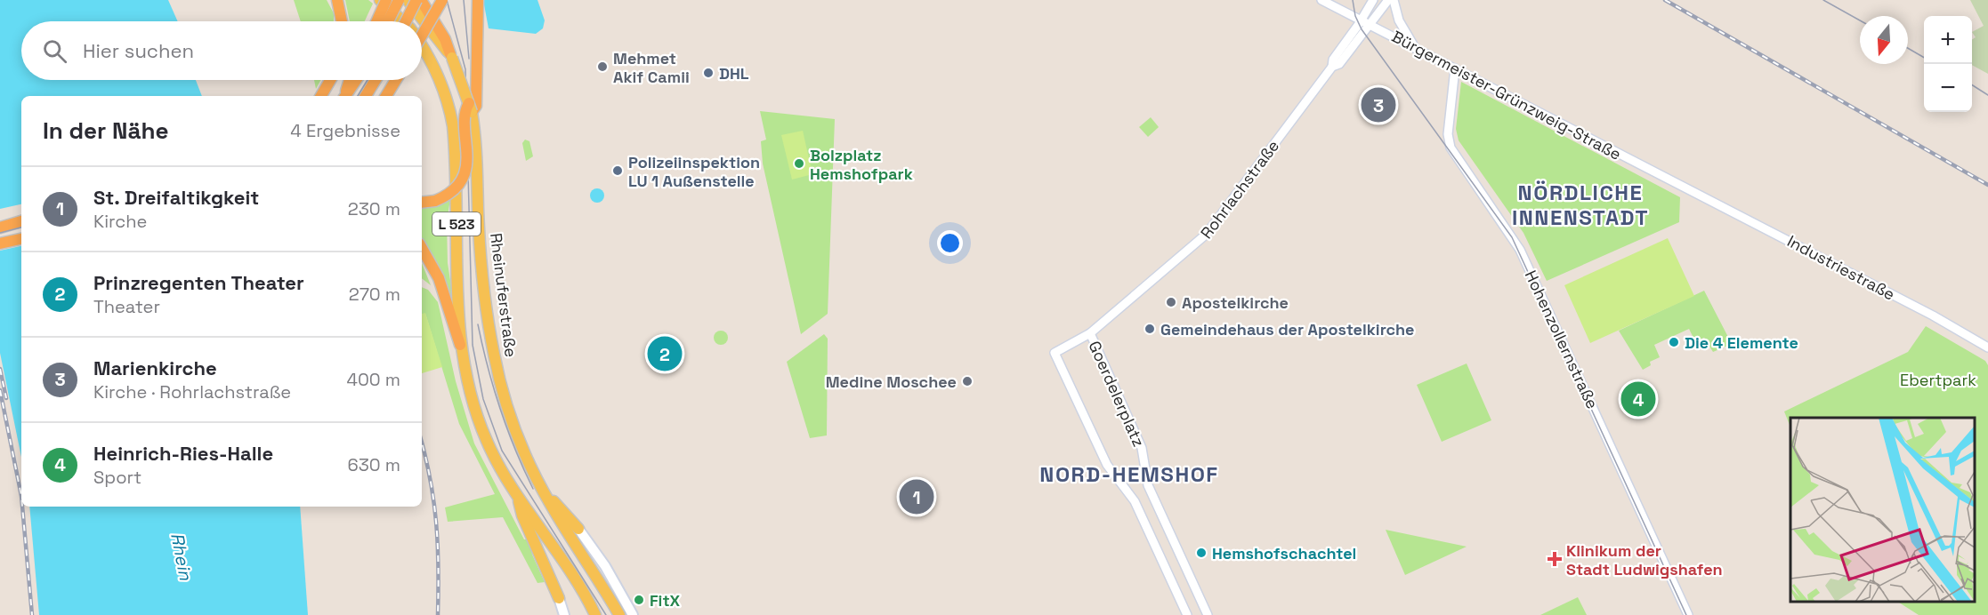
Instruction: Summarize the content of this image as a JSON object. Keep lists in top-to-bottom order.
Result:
{
  "streets": {
    "main road": ["L 523", "Rheinuferstraße"],
    "street": [
      "Bürgermeister-Grünzweig-Straße",
      "Rohrlachstraße",
      "Industriestraße",
      "Hohenzollernstraße",
      "Goerdelerplatz"
    ]
  },
  "crossings": [
    ["Bürgermeister-Grünzweig-Straße", "Rohrlachstraße"],
    ["Bürgermeister-Grünzweig-Straße", "Industriestraße"],
    ["Bürgermeister-Grünzweig-Straße", "Hohenzollernstraße"],
    ["Rohrlachstraße", "Goerdelerplatz"]
  ],
  "districts": ["NÖRDLICHE INNENSTADT", "NORD-HEMSHOF"],
  "water": ["Rhein"],
  "parks": ["Ebertpark"],
  "places": {
    "other": [
      "Mehmet Akif Camii",
      "DHL",
      "Bolzplatz Hemshofpark",
      "Polizeiinspektion LU 1 Außenstelle",
      "Apostelkirche",
      "Gemeindehaus der Apostelkirche",
      "Die 4 Elemente",
      "Medine Moschee",
      "Hemshofschachtel",
      "FitX"
    ],
    "health": ["Klinikum der Stadt Ludwigshafen"]
  },
  "north": "bottom",
  "page": {
    "map_buttons": ["+", "−"],
    "search": "Hier suchen",
    "pins": [
      "3",
      "2",
      "4",
      "1"
    ],
    "heading": ["In der Nähe", "4 Ergebnisse"],
    "list": [
      {
        "mark": "1",
        "name": "St. Dreifaltikgkeit",
        "note": "Kirche",
        "value": "230 m"
      },
      {
        "mark": "2",
        "name": "Prinzregenten Theater",
        "note": "Theater",
        "value": "270 m"
      },
      {
        "mark": "3",
        "name": "Marienkirche",
        "note": "Kirche · Rohrlachstraße",
        "value": "400 m"
      },
      {
        "mark": "4",
        "name": "Heinrich-Ries-Halle",
        "note": "Sport",
        "value": "630 m"
      }
    ]
  }
}
